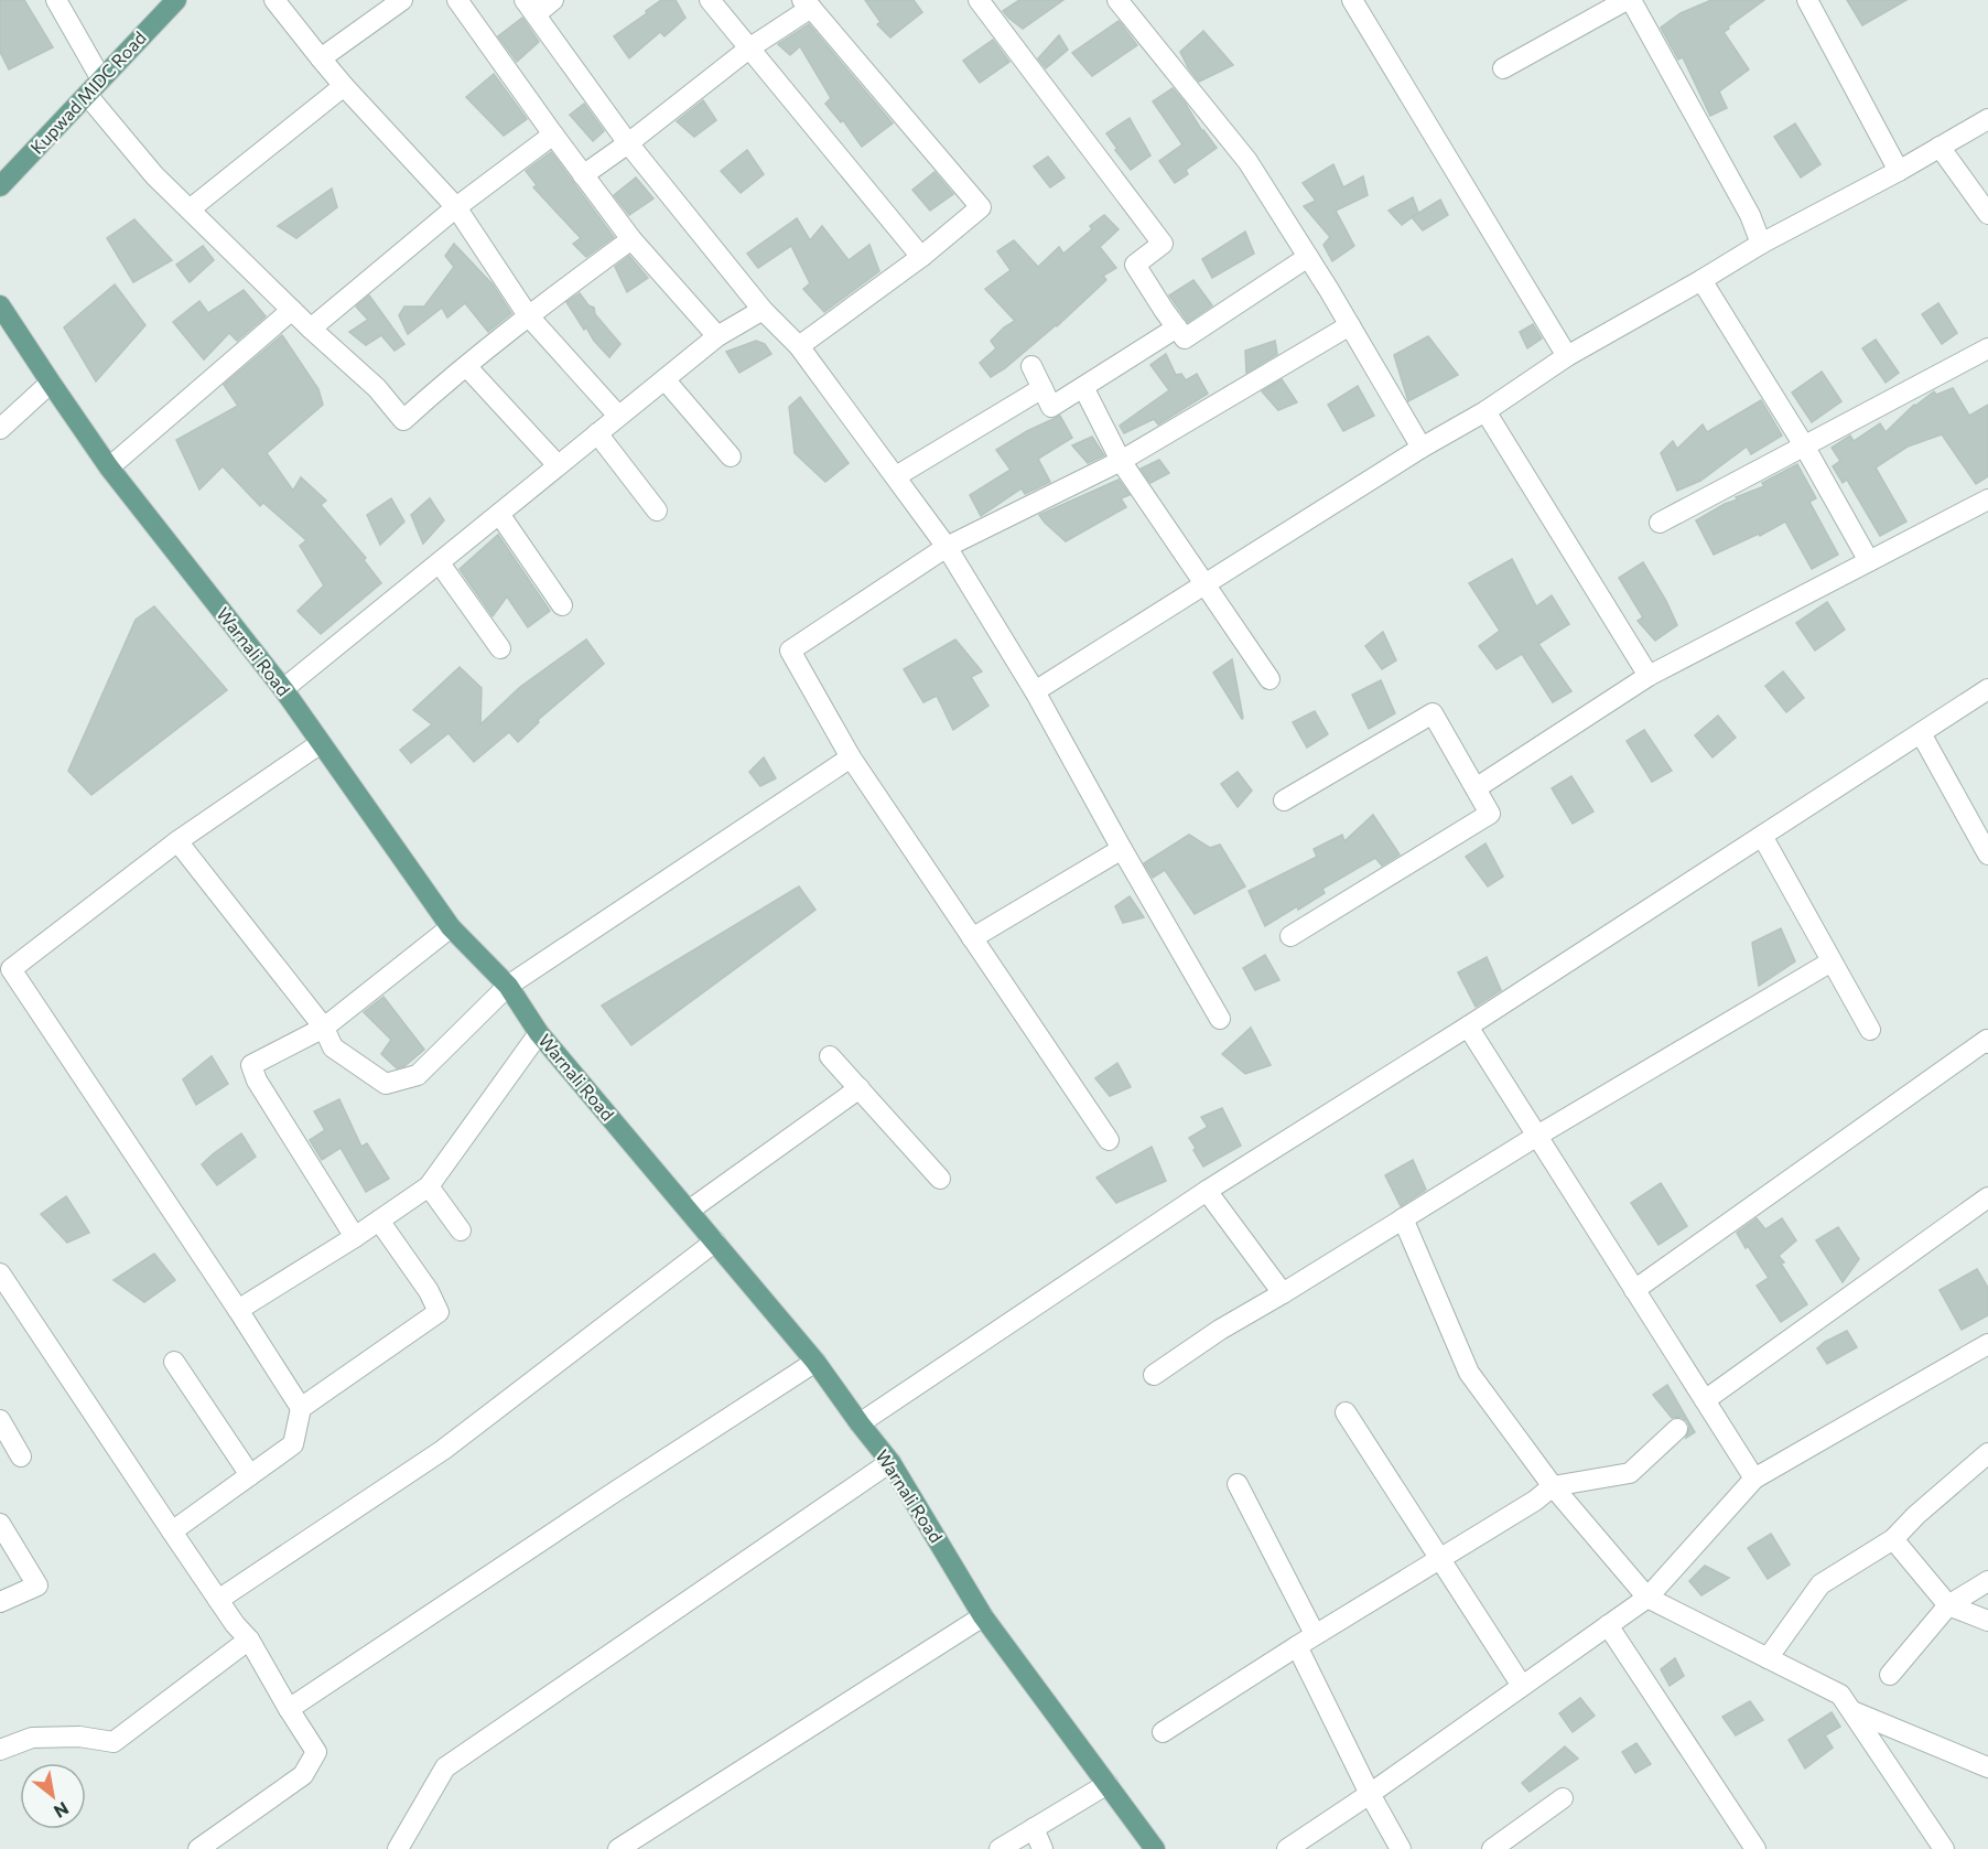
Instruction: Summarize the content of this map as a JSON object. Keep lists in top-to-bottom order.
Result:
{
  "streets": {
    "main road": ["Kupwad MIDC Road", "Warnali Road"]
  },
  "north": "bottom right"
}
